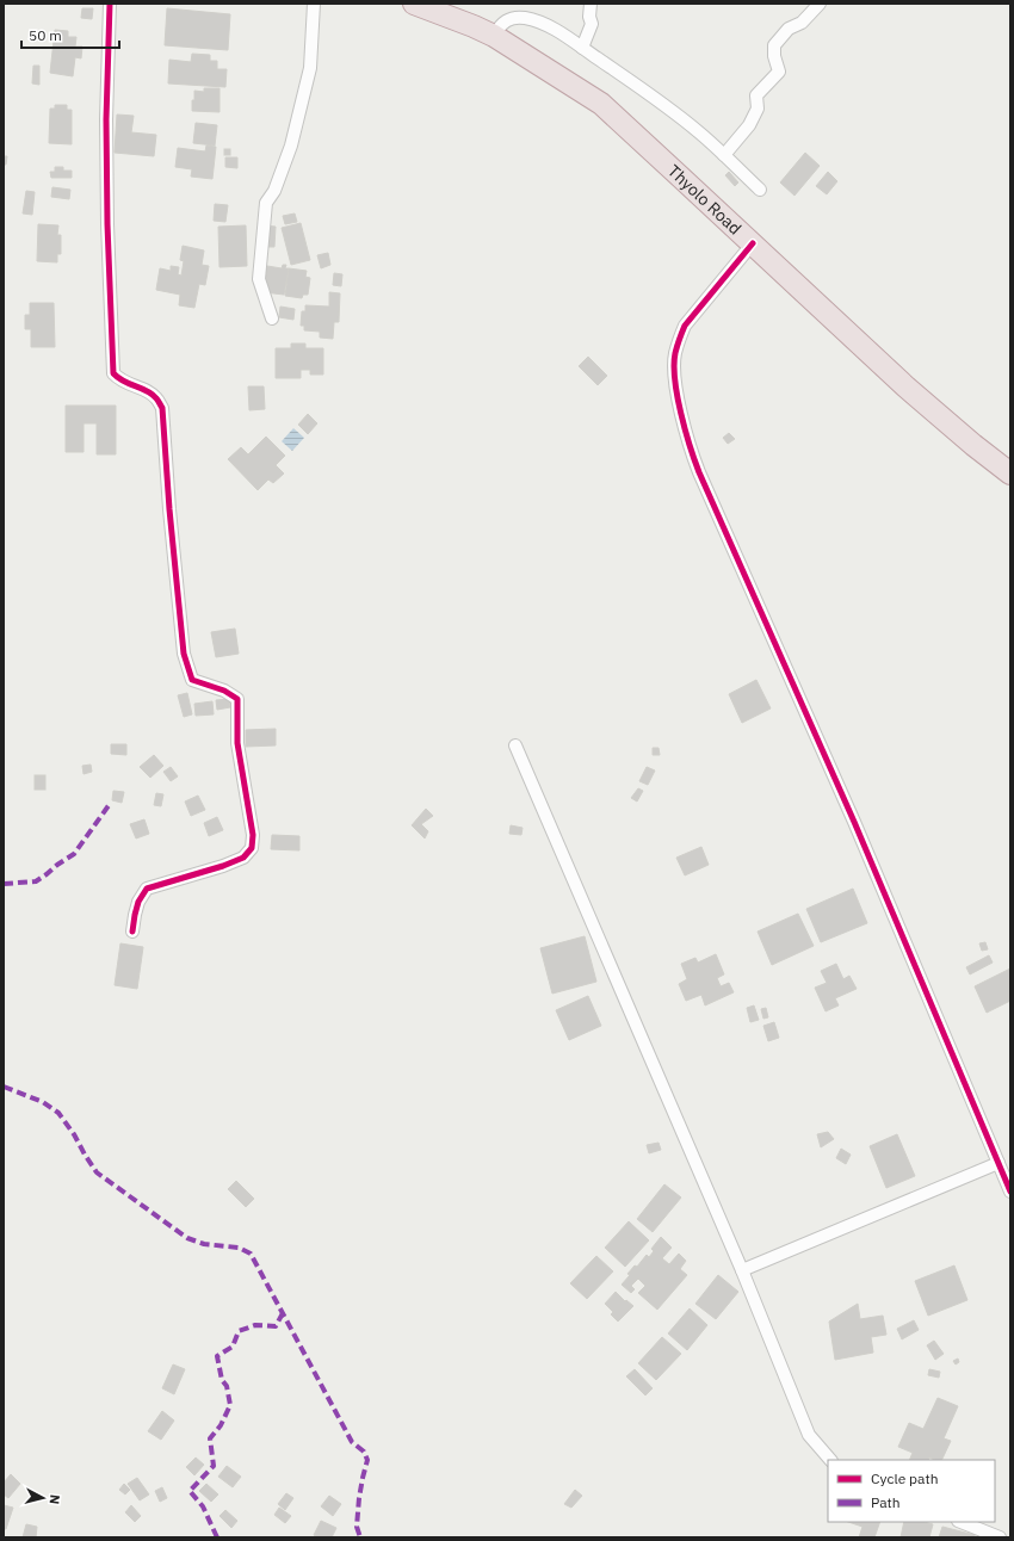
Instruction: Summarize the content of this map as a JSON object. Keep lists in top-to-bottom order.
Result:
{
  "streets": {
    "highway": ["Thyolo Road"]
  },
  "legend": ["Cycle path", "Path"],
  "scale_bar": "50 m",
  "north": "right"
}
